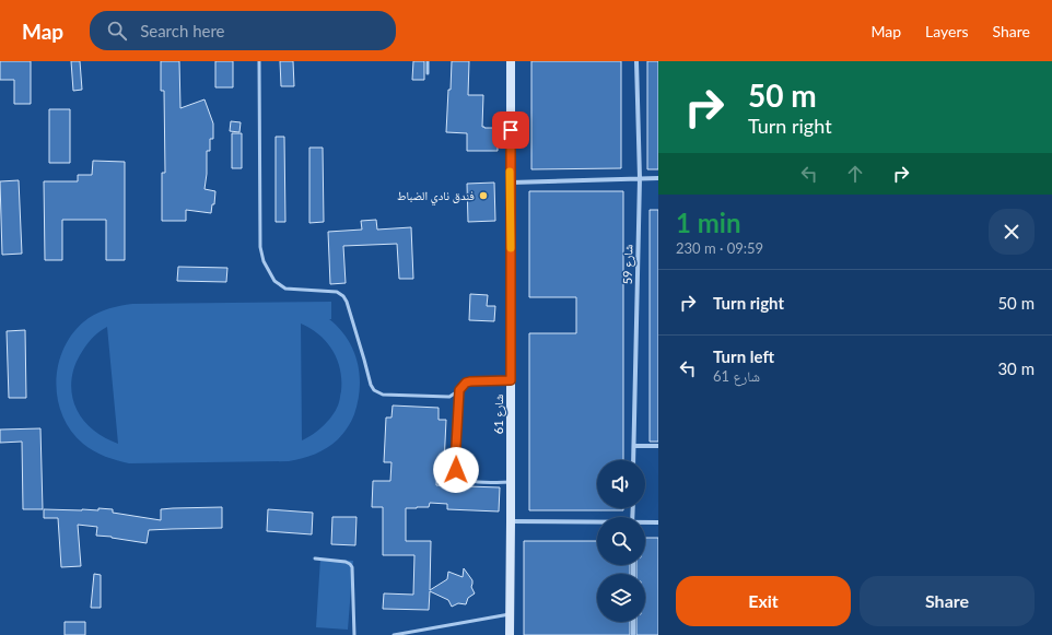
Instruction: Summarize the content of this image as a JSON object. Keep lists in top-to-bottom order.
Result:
{
  "streets": {
    "street": ["شارع 59", "شارع 61"]
  },
  "places": ["فندق نادي الضباط"],
  "page": {
    "header": "Map",
    "search": "Search here",
    "nav": ["Map", "Layers", "Share"],
    "turn": ["50 m", "Turn right"],
    "heading": ["1 min", "230 m · 09:59"],
    "list": [
      {
        "name": "Turn right",
        "value": "50 m"
      },
      {
        "name": "Turn left",
        "note": "شارع 61",
        "value": "30 m"
      }
    ],
    "buttons": ["Exit", "Share"]
  }
}
